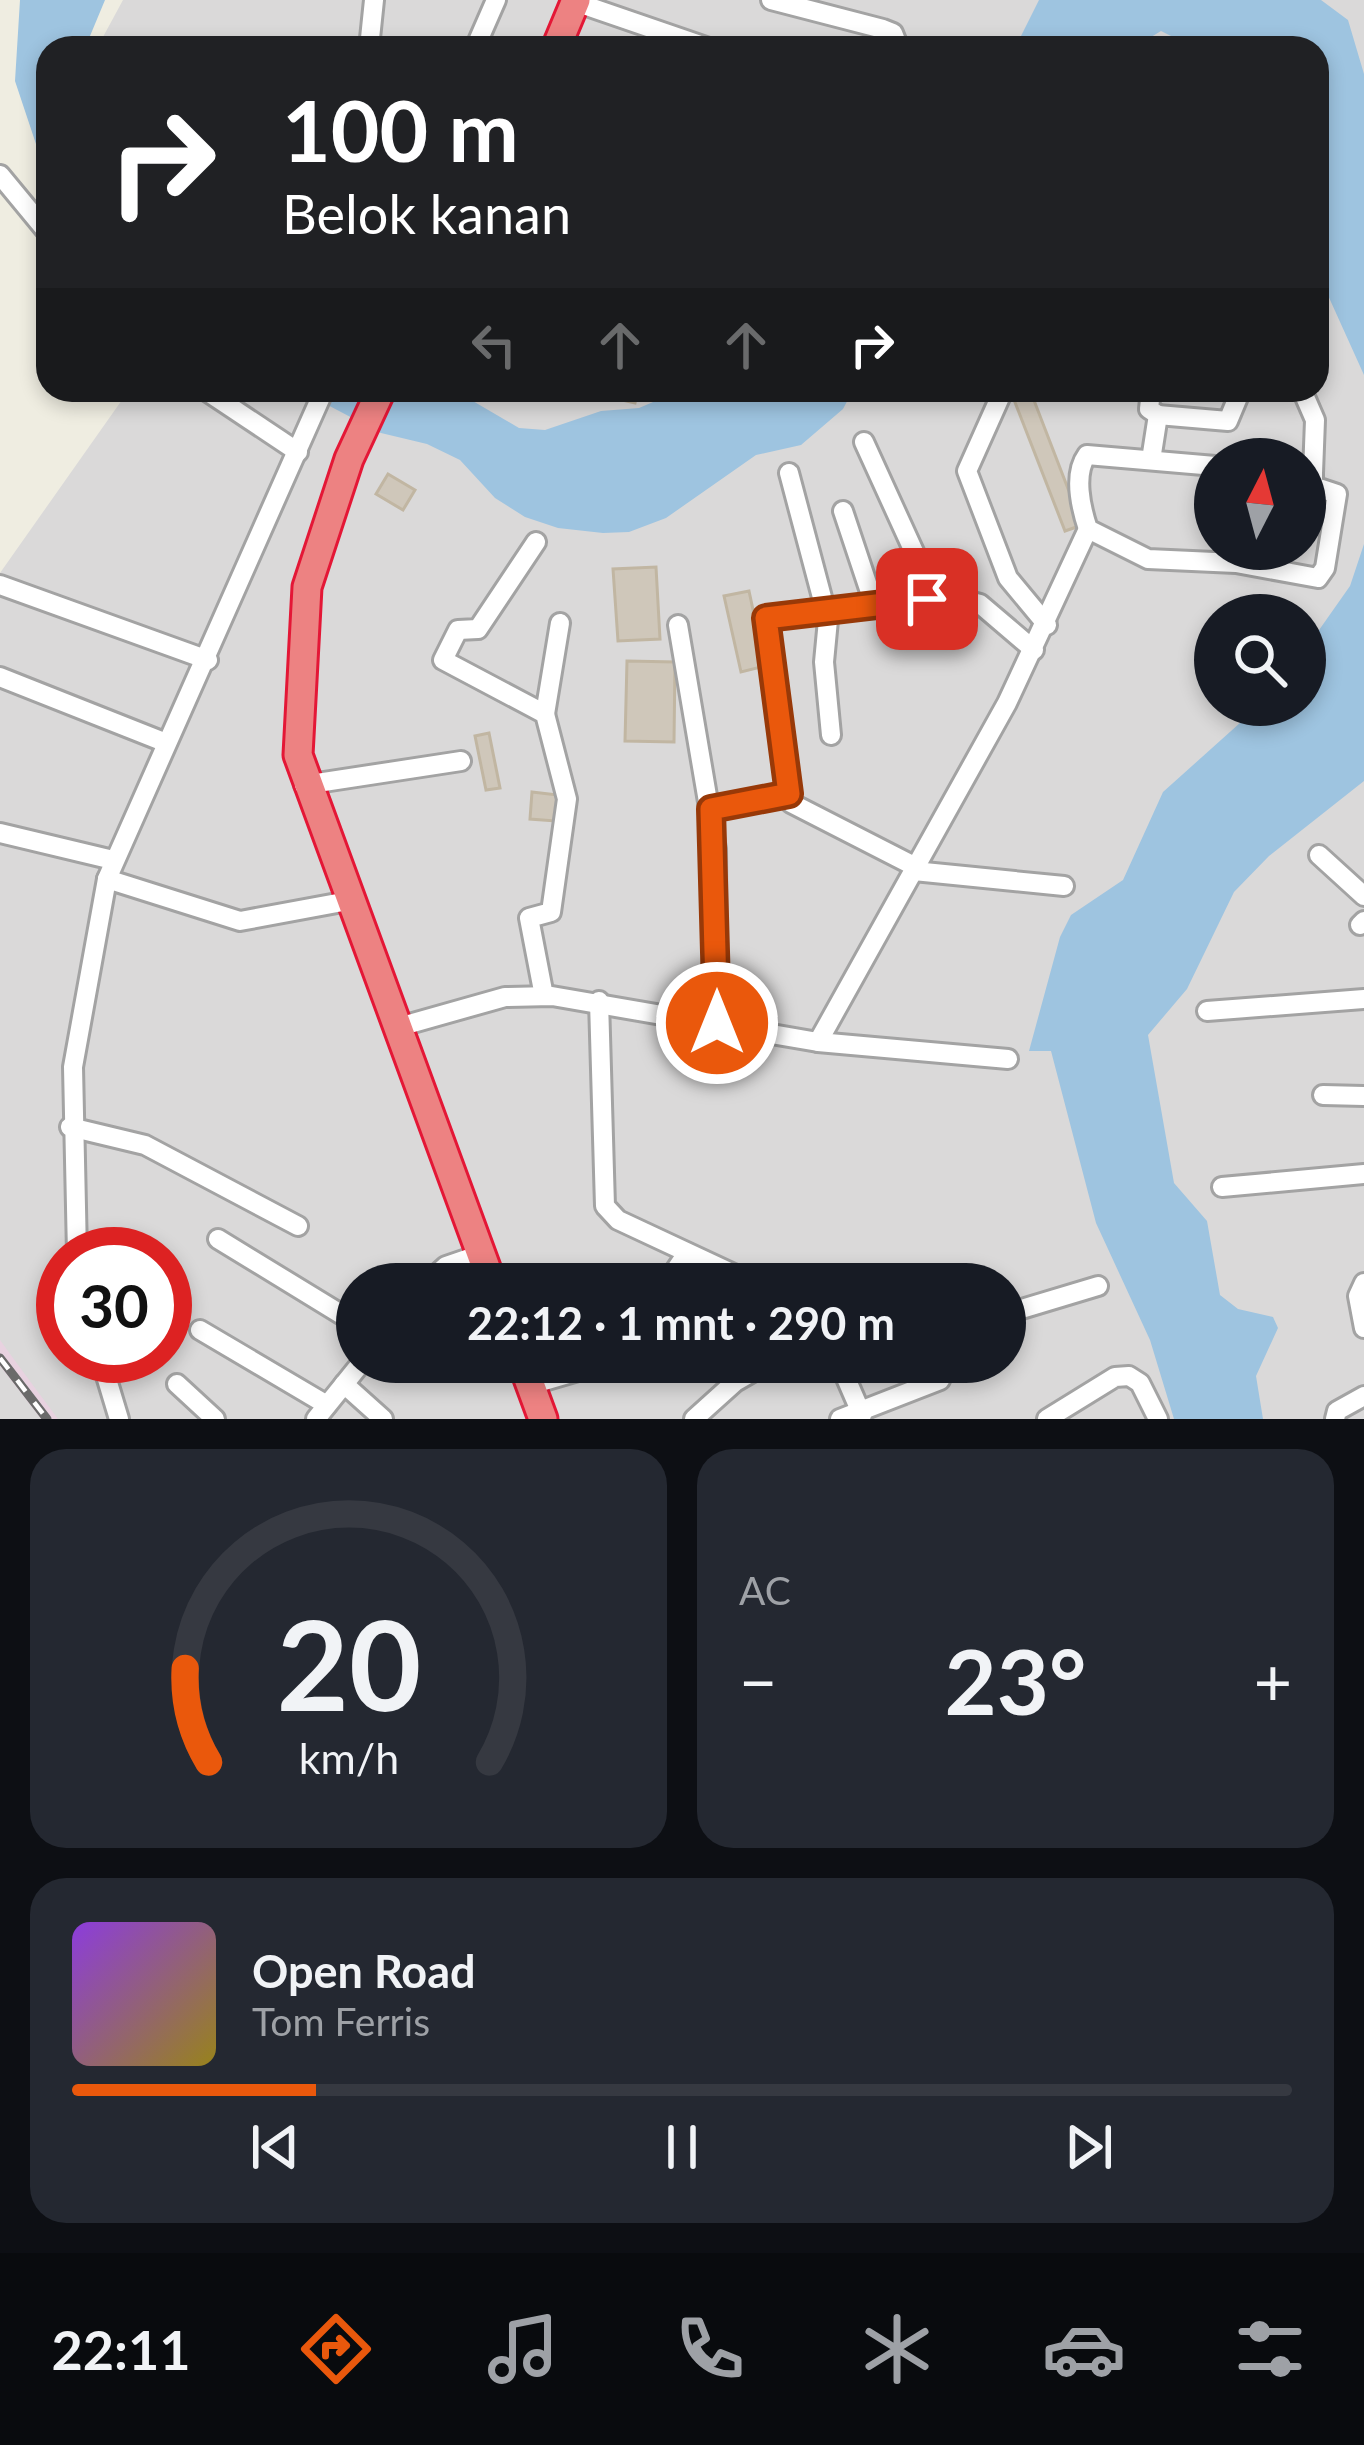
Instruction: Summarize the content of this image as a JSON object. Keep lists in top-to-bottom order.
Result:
{
  "north": "top",
  "page": {
    "turn": ["100 m", "Belok kanan"],
    "limit": "30",
    "trip": "22:12 · 1 mnt · 290 m",
    "tile": "AC",
    "heat": ["−", "23°", "+"],
    "song": ["Open Road", "Tom Ferris"],
    "tabs": "22:11",
    "gauge": ["20", "km/h"]
  }
}
